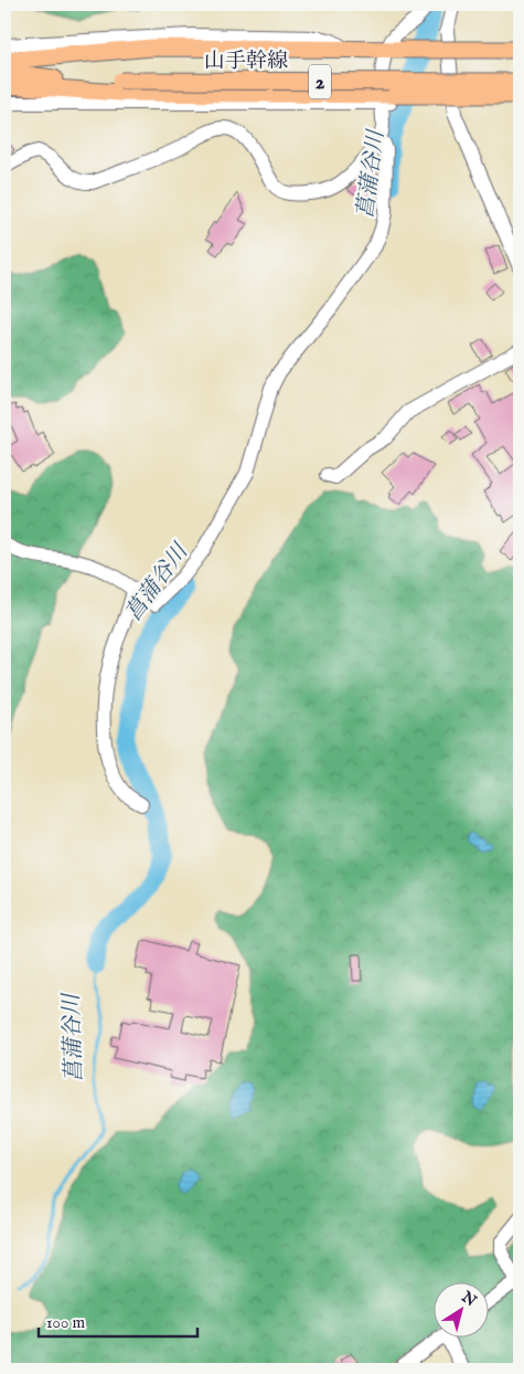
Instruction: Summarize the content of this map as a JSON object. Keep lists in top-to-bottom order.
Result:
{
  "streets": {
    "main road": ["山手幹線", "2"]
  },
  "water": ["菖蒲谷川"],
  "scale_bar": "100 m",
  "north": "top right"
}
